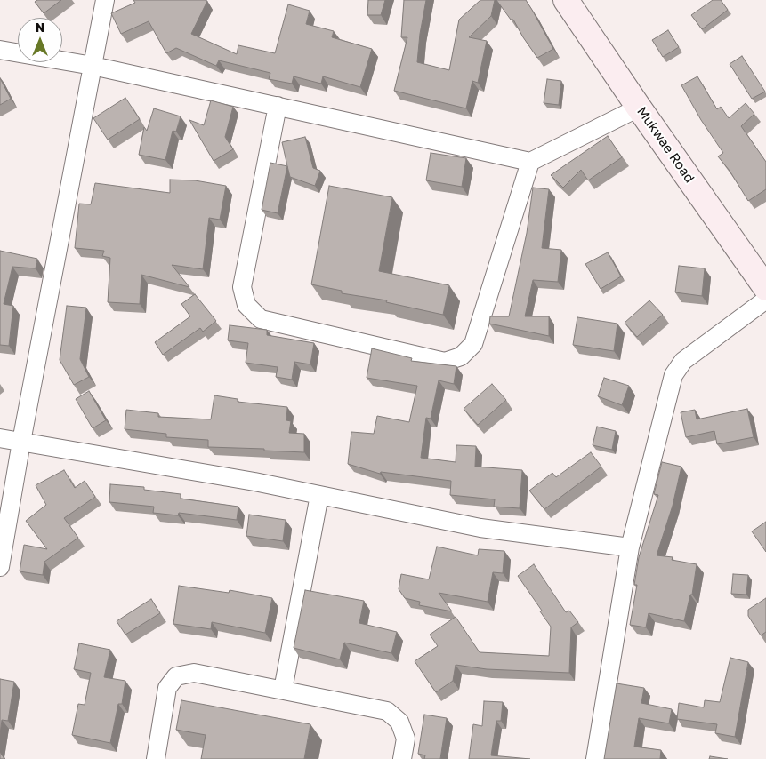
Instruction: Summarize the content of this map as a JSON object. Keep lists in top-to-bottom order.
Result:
{
  "streets": {
    "street": ["Mukwae Road"]
  },
  "north": "top"
}
